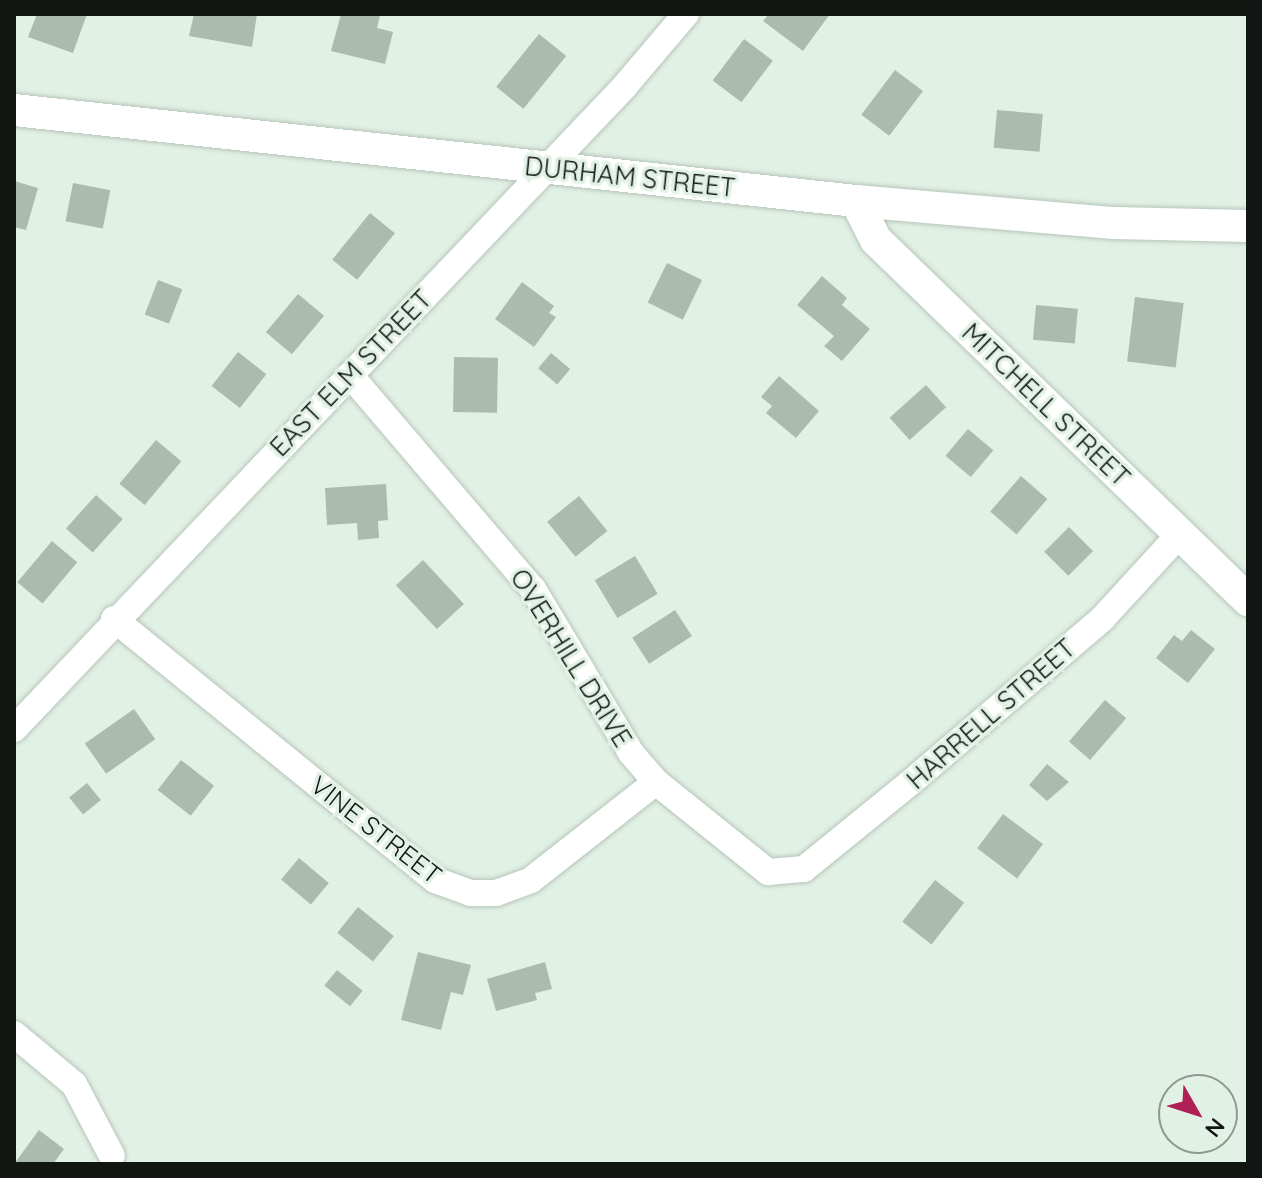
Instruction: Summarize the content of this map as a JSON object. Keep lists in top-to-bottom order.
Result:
{
  "streets": {
    "street": [
      "DURHAM STREET",
      "EAST ELM STREET",
      "MITCHELL STREET",
      "OVERHILL DRIVE",
      "HARRELL STREET",
      "VINE STREET"
    ]
  },
  "crossings": [
    ["DURHAM STREET", "EAST ELM STREET"],
    ["DURHAM STREET", "MITCHELL STREET"],
    ["EAST ELM STREET", "OVERHILL DRIVE"],
    ["EAST ELM STREET", "VINE STREET"],
    ["MITCHELL STREET", "HARRELL STREET"],
    ["OVERHILL DRIVE", "HARRELL STREET"],
    ["OVERHILL DRIVE", "VINE STREET"]
  ],
  "north": "bottom right"
}
